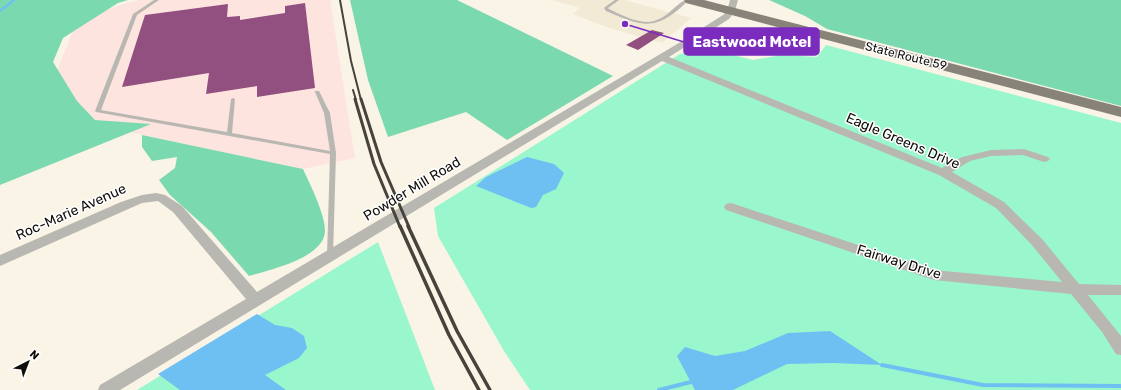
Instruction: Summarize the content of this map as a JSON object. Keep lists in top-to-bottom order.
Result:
{
  "streets": {
    "main road": ["State Route 59"],
    "street": [
      "Eagle Greens Drive",
      "Powder Mill Road",
      "Roc-Marie Avenue",
      "Fairway Drive"
    ]
  },
  "crossings": [
    ["State Route 59", "Powder Mill Road"],
    ["Eagle Greens Drive", "Powder Mill Road"],
    ["Eagle Greens Drive", "Fairway Drive"],
    ["Powder Mill Road", "Roc-Marie Avenue"]
  ],
  "places": ["Eastwood Motel"],
  "north": "top right"
}
